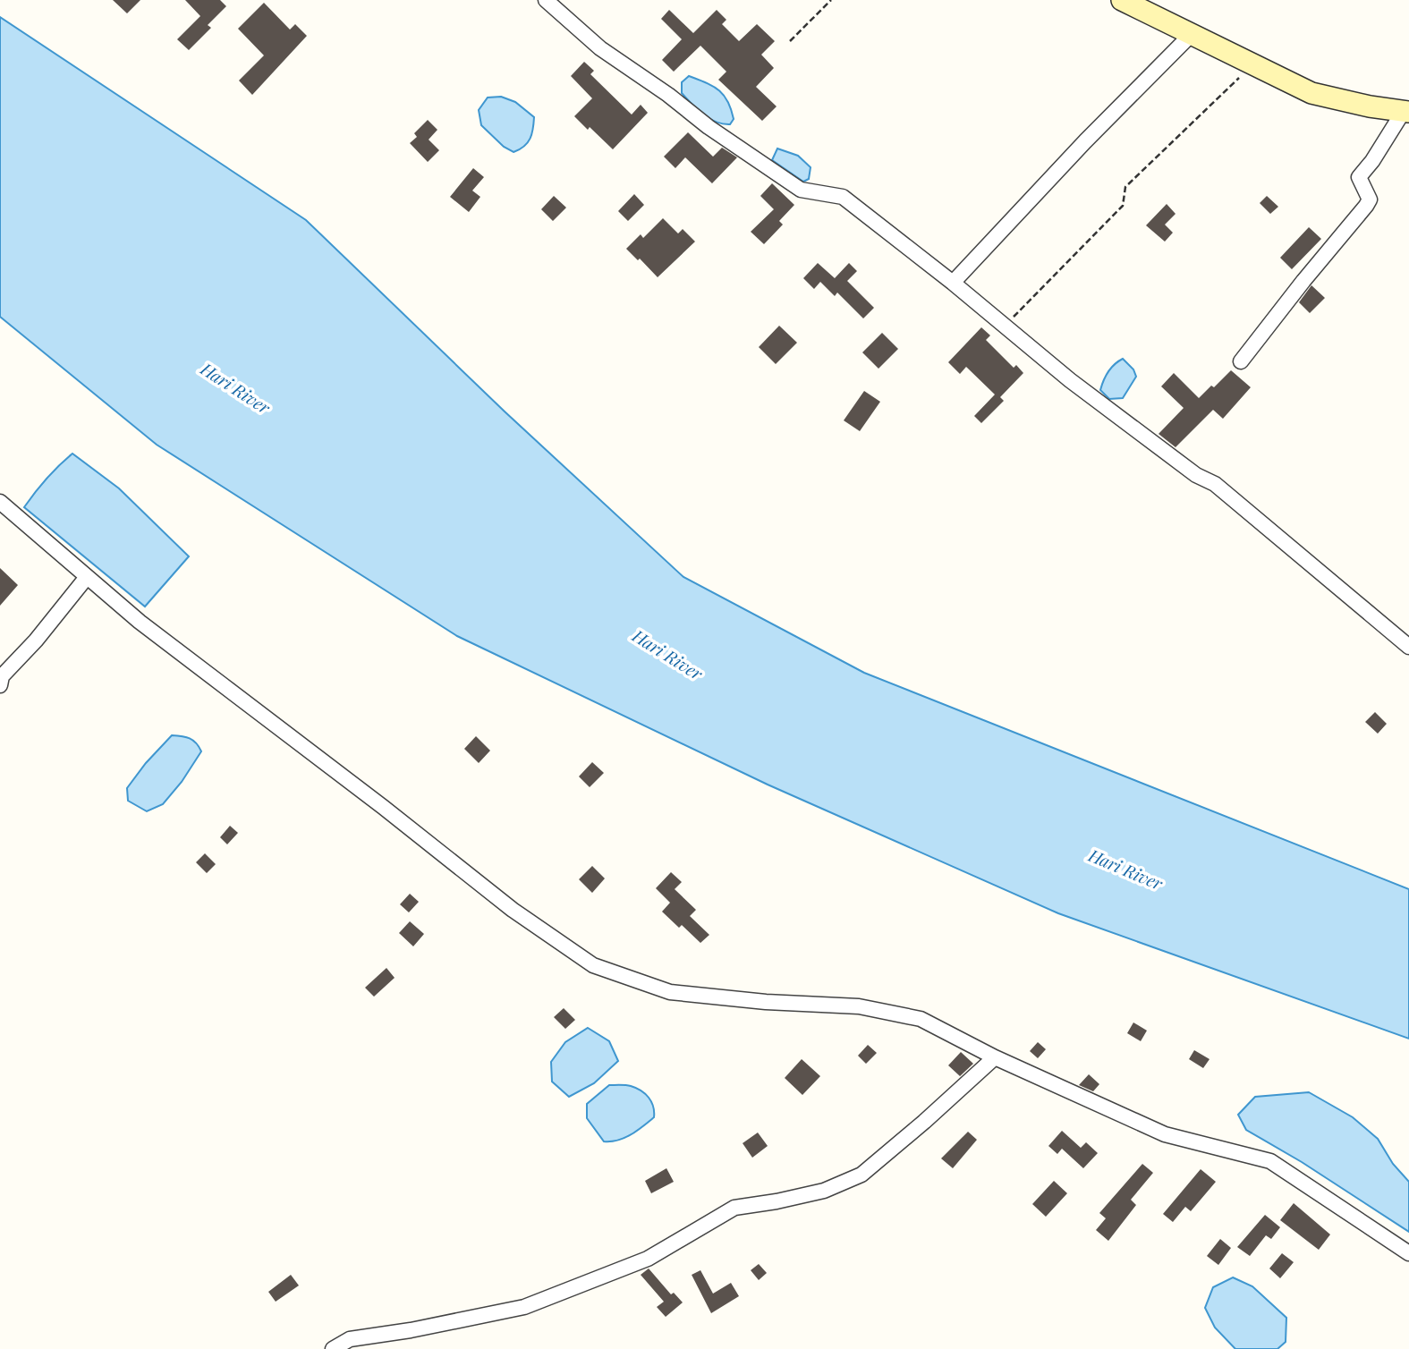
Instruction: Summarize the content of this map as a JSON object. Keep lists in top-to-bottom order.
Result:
{
  "water": ["Hari River"]
}
